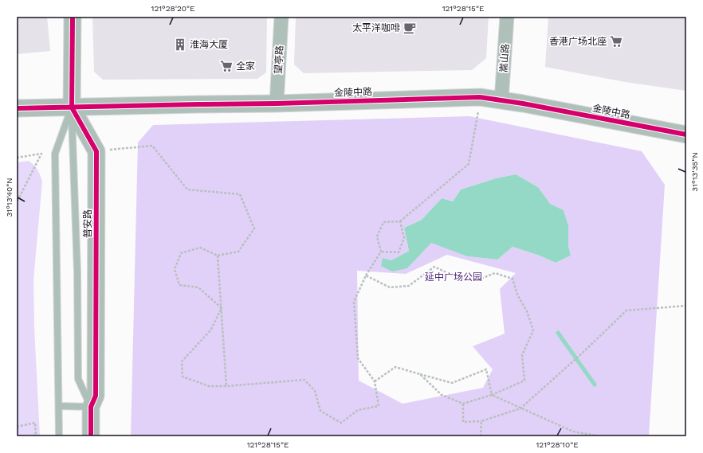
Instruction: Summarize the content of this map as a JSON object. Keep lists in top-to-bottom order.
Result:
{
  "streets": {
    "street": [
      "嵩山路",
      "望亭路",
      "金陵中路",
      "普安路"
    ]
  },
  "crossings": [
    ["嵩山路", "金陵中路"],
    ["望亭路", "金陵中路"],
    ["金陵中路", "普安路"]
  ],
  "parks": ["延中广场公园"],
  "places": {
    "cafe": ["太平洋咖啡"],
    "supermarket": ["香港广场北座", "全家"],
    "building": ["淮海大厦"]
  },
  "coordinates": [
    "121°28'20\"E",
    "121°28'15\"E",
    "31°13'35\"N",
    "31°13'40\"N",
    "121°28'10\"E"
  ]
}
